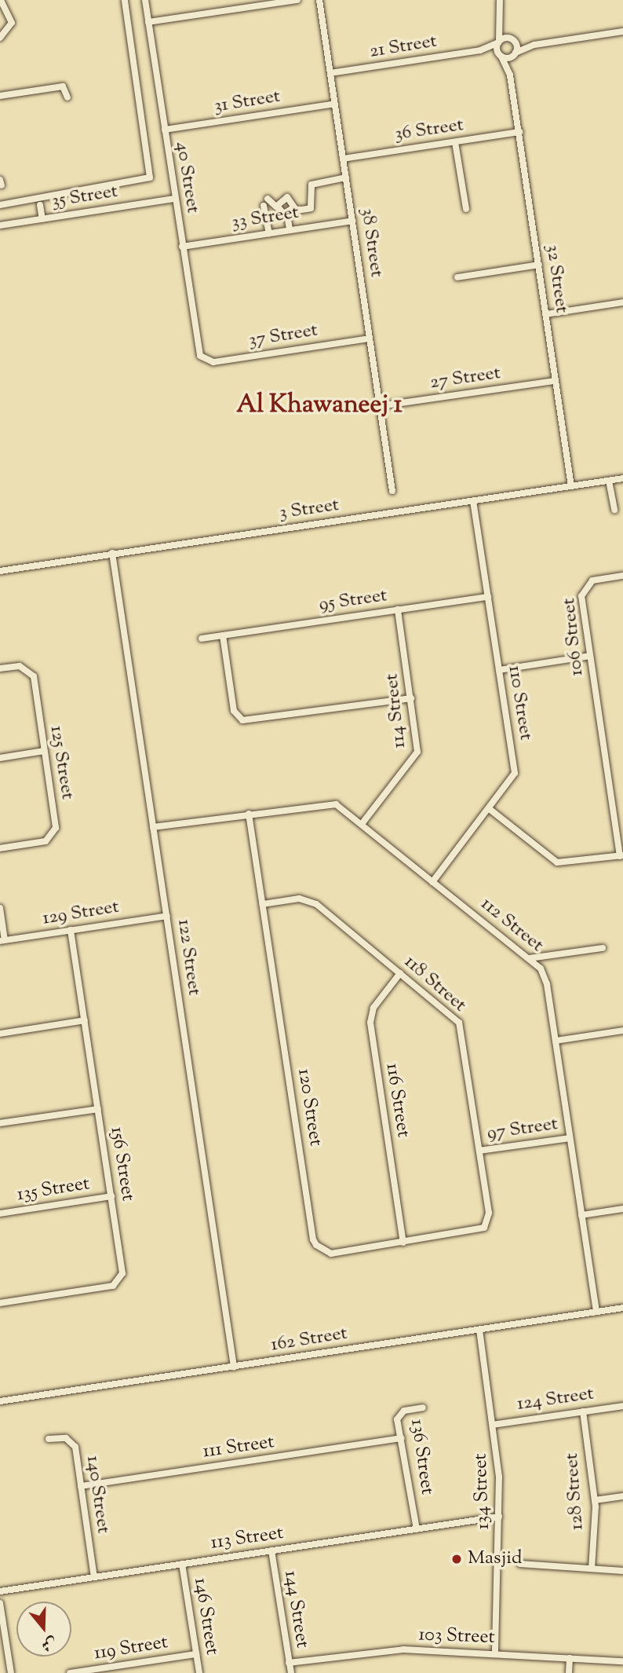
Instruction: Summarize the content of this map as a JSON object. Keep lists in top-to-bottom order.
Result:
{
  "streets": {
    "street": [
      "21 Street",
      "31 Street",
      "36 Street",
      "40 Street",
      "35 Street",
      "33 Street",
      "38 Street",
      "32 Street",
      "37 Street",
      "27 Street",
      "3 Street",
      "95 Street",
      "106 Street",
      "110 Street",
      "114 Street",
      "125 Street",
      "129 Street",
      "112 Street",
      "122 Street",
      "118 Street",
      "116 Street",
      "120 Street",
      "97 Street",
      "156 Street",
      "135 Street",
      "162 Street",
      "124 Street",
      "111 Street",
      "136 Street",
      "134 Street",
      "128 Street",
      "140 Street",
      "113 Street",
      "144 Street",
      "146 Street",
      "103 Street",
      "119 Street"
    ]
  },
  "crossings": [
    ["21 Street", "38 Street"],
    ["21 Street", "32 Street"],
    ["31 Street", "40 Street"],
    ["31 Street", "38 Street"],
    ["36 Street", "38 Street"],
    ["36 Street", "32 Street"],
    ["40 Street", "35 Street"],
    ["40 Street", "33 Street"],
    ["40 Street", "37 Street"],
    ["33 Street", "38 Street"],
    ["38 Street", "37 Street"],
    ["38 Street", "27 Street"],
    ["32 Street", "27 Street"],
    ["32 Street", "3 Street"],
    ["3 Street", "110 Street"],
    ["3 Street", "122 Street"],
    ["95 Street", "110 Street"],
    ["95 Street", "114 Street"],
    ["110 Street", "112 Street"],
    ["114 Street", "112 Street"],
    ["129 Street", "122 Street"],
    ["129 Street", "156 Street"],
    ["112 Street", "122 Street"],
    ["112 Street", "120 Street"],
    ["112 Street", "97 Street"],
    ["112 Street", "162 Street"],
    ["122 Street", "162 Street"],
    ["118 Street", "116 Street"],
    ["118 Street", "120 Street"],
    ["118 Street", "97 Street"],
    ["116 Street", "120 Street"],
    ["156 Street", "135 Street"],
    ["162 Street", "134 Street"],
    ["124 Street", "134 Street"],
    ["124 Street", "128 Street"],
    ["111 Street", "136 Street"],
    ["111 Street", "140 Street"],
    ["136 Street", "113 Street"],
    ["134 Street", "113 Street"],
    ["134 Street", "103 Street"],
    ["140 Street", "113 Street"],
    ["113 Street", "144 Street"],
    ["113 Street", "146 Street"],
    ["144 Street", "103 Street"],
    ["146 Street", "119 Street"]
  ],
  "districts": ["Al Khawaneej 1"],
  "places": ["Masjid"],
  "north": "bottom"
}
